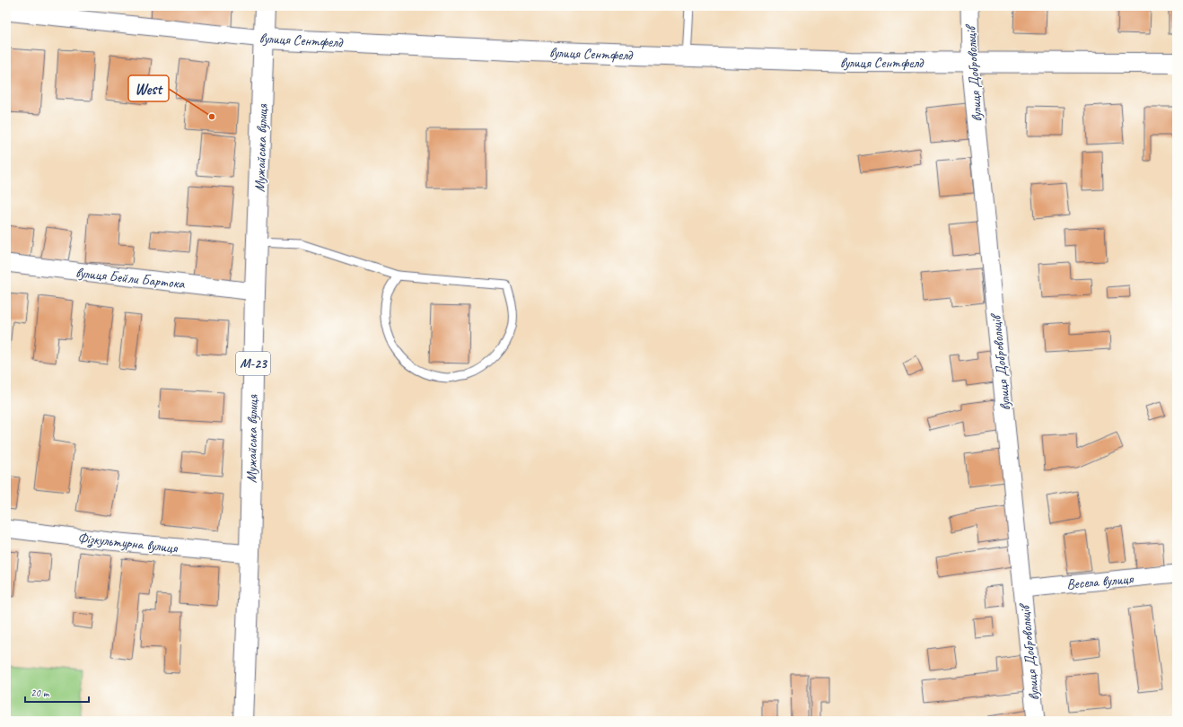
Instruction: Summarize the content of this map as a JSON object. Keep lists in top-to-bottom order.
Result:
{
  "streets": {
    "main road": ["вулиця Сентфелд", "Мужайська вулиця", "М-23"],
    "street": [
      "вулиця Добровольців",
      "вулиця Бейли Бартока",
      "Фізкультурна вулиця",
      "Весела вулиця"
    ]
  },
  "crossings": [
    ["вулиця Сентфелд", "вулиця Добровольців"],
    ["вулиця Сентфелд", "Мужайська вулиця"],
    ["вулиця Добровольців", "Весела вулиця"],
    ["Мужайська вулиця", "вулиця Бейли Бартока"],
    ["Мужайська вулиця", "Фізкультурна вулиця"]
  ],
  "places": ["West"],
  "scale_bar": "20 m"
}
